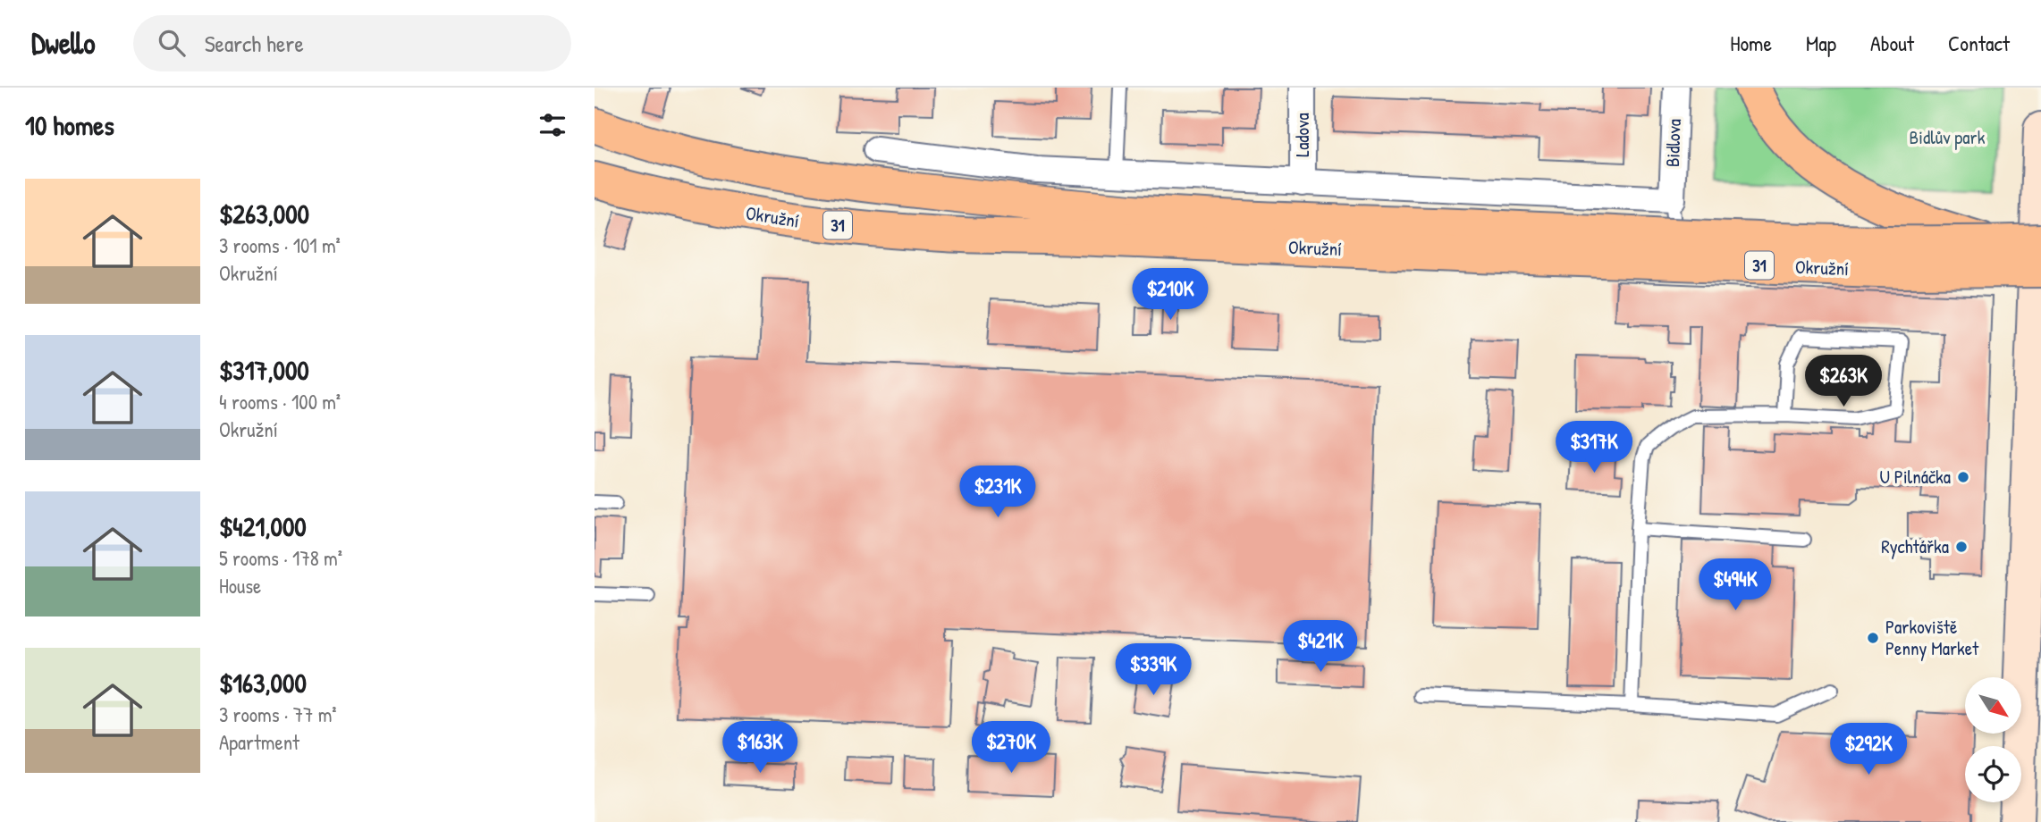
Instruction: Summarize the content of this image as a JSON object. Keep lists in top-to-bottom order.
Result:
{
  "streets": {
    "main road": ["Okružní", "31"],
    "street": ["Ladova", "Bidlova"]
  },
  "crossings": [
    ["Ladova", "Okružní"],
    ["Bidlova", "Okružní"],
    ["Okružní", "31"]
  ],
  "parks": ["Bidlův park"],
  "places": ["U Pilnáčka", "Rychtářka", "Parkoviště Penny Market"],
  "north": "bottom right",
  "page": {
    "header": "Dwello",
    "search": "Search here",
    "nav": [
      "Home",
      "Map",
      "About",
      "Contact"
    ],
    "heading": "10 homes",
    "list": [
      {
        "name": "$263,000",
        "note": "3 rooms · 101 m² · Okružní"
      },
      {
        "name": "$317,000",
        "note": "4 rooms · 100 m² · Okružní"
      },
      {
        "name": "$421,000",
        "note": "5 rooms · 178 m² · House"
      },
      {
        "name": "$163,000",
        "note": "3 rooms · 77 m² · Apartment"
      }
    ],
    "price": [
      "$210K",
      "$263K",
      "$317K",
      "$231K",
      "$494K",
      "$421K",
      "$339K",
      "$163K",
      "$270K",
      "$292K"
    ]
  }
}
